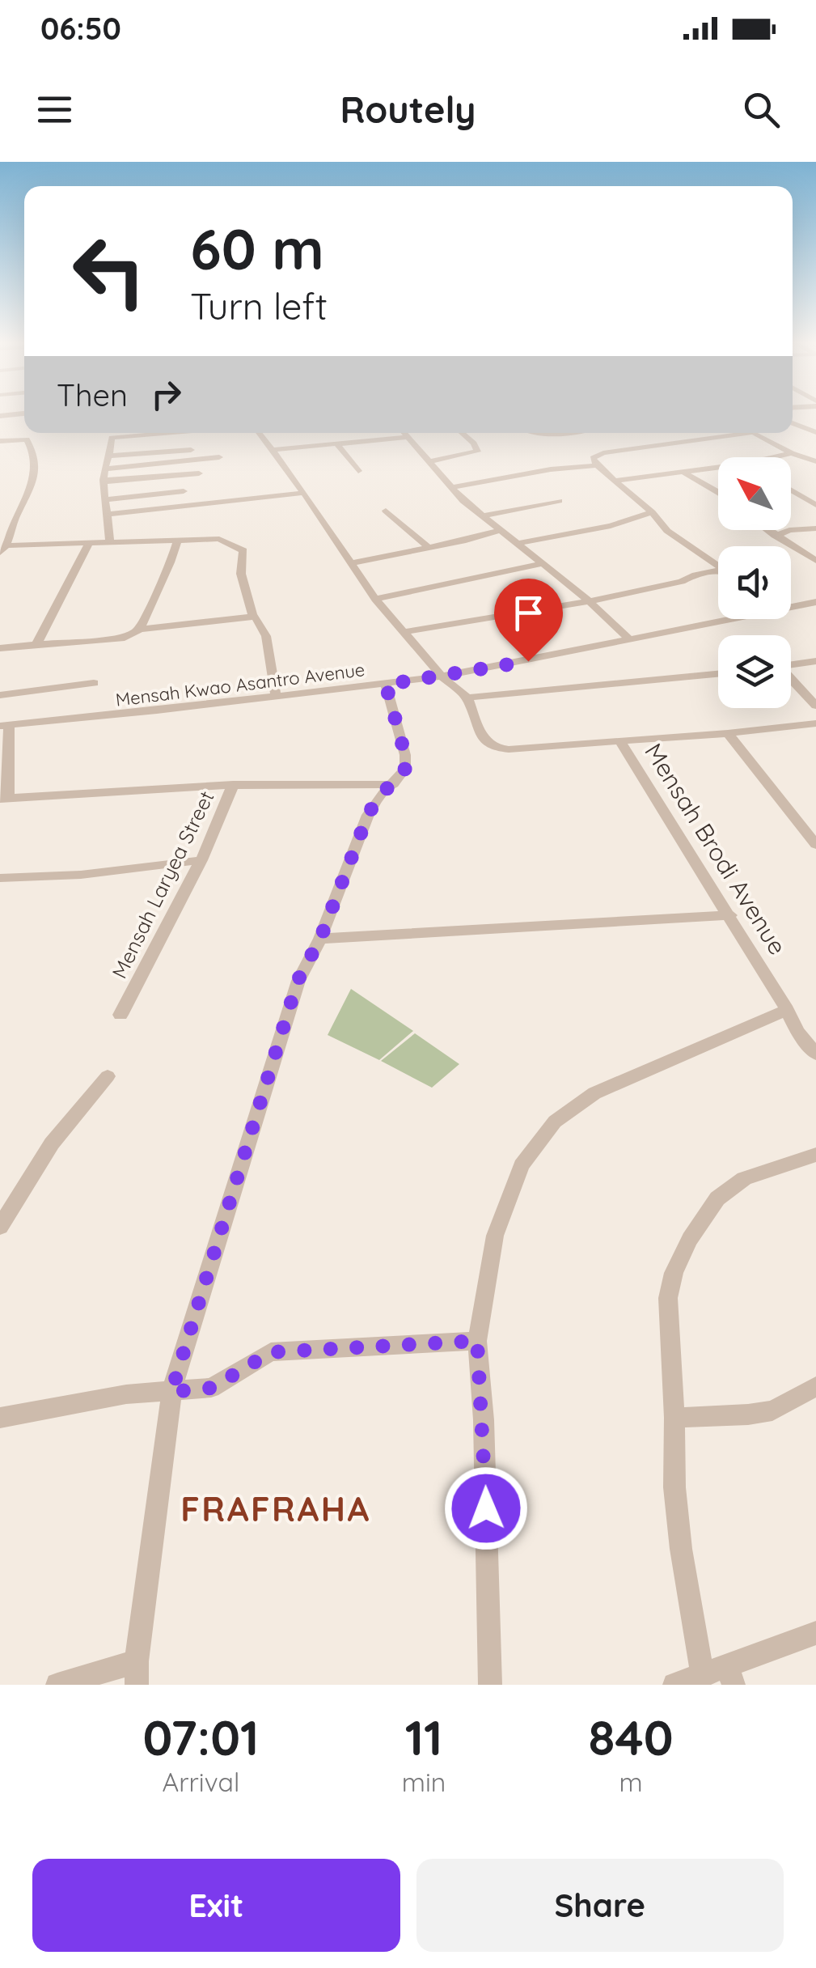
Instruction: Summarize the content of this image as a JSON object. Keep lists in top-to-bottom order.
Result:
{
  "streets": {
    "street": ["Mensah Kwao Asantro Avenue", "Mensah Brodi Avenue", "Mensah Laryea Street"]
  },
  "districts": ["FRAFRAHA"],
  "north": "top left",
  "page": {
    "status": "06:50",
    "header": "Routely",
    "turn": ["60 m", "Turn left"],
    "then": "Then",
    "eta": [
      "07:01",
      "Arrival",
      "11",
      "min",
      "840",
      "m"
    ],
    "buttons": ["Exit", "Share"]
  }
}
